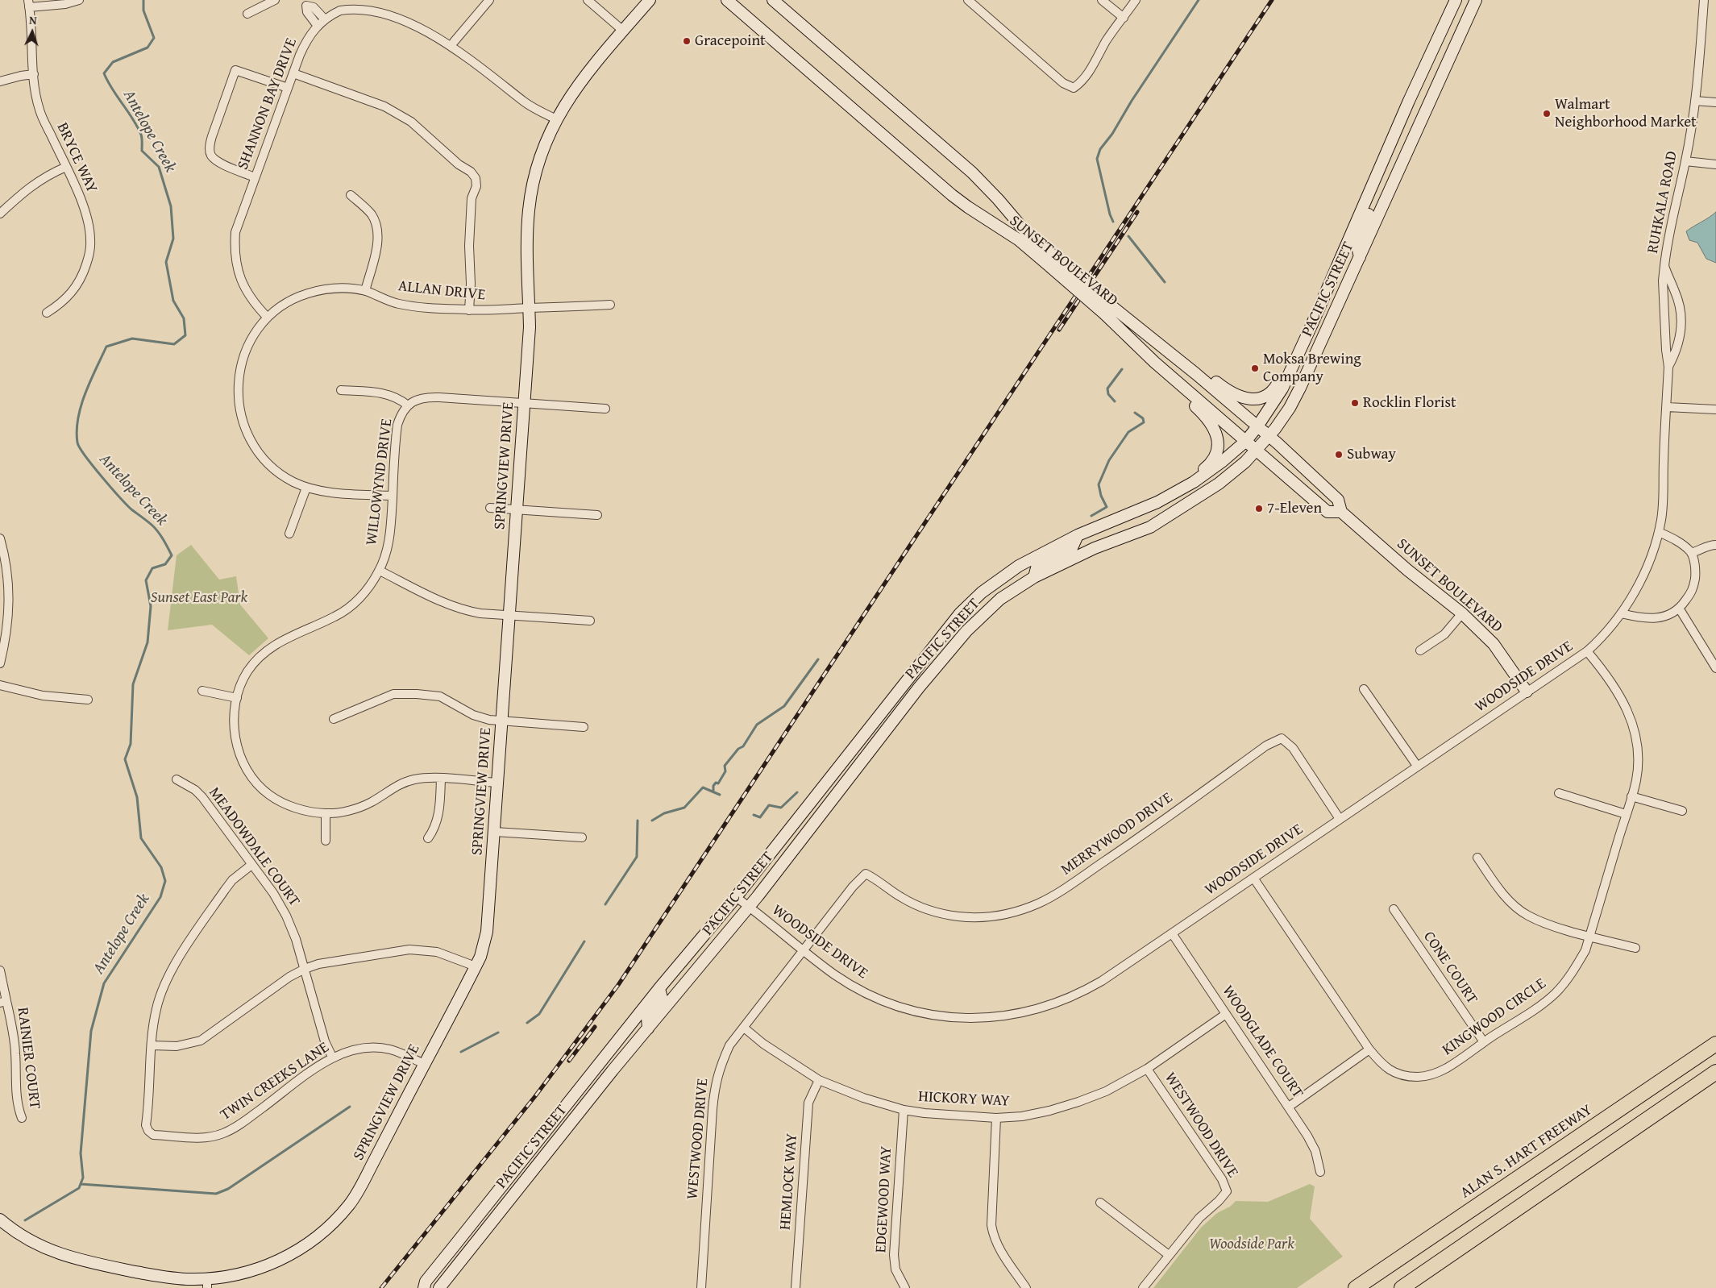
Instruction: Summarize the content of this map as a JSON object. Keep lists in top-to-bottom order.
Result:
{
  "streets": {
    "highway": ["ALAN S. HART FREEWAY"],
    "main road": ["SUNSET BOULEVARD", "PACIFIC STREET", "SPRINGVIEW DRIVE"],
    "street": [
      "SHANNON BAY DRIVE",
      "BRYCE WAY",
      "RUHKALA ROAD",
      "ALLAN DRIVE",
      "WILLOWYND DRIVE",
      "WOODSIDE DRIVE",
      "MERRYWOOD DRIVE",
      "MEADOWDALE COURT",
      "CONE COURT",
      "KINGWOOD CIRCLE",
      "WOODGLADE COURT",
      "RAINIER COURT",
      "TWIN CREEKS LANE",
      "HICKORY WAY",
      "WESTWOOD DRIVE",
      "HEMLOCK WAY",
      "EDGEWOOD WAY"
    ]
  },
  "crossings": [
    ["SHANNON BAY DRIVE", "ALLAN DRIVE"],
    ["SHANNON BAY DRIVE", "SPRINGVIEW DRIVE"],
    ["RUHKALA ROAD", "WOODSIDE DRIVE"],
    ["SUNSET BOULEVARD", "PACIFIC STREET"],
    ["SUNSET BOULEVARD", "WOODSIDE DRIVE"],
    ["PACIFIC STREET", "WOODSIDE DRIVE"],
    ["ALLAN DRIVE", "SPRINGVIEW DRIVE"],
    ["ALLAN DRIVE", "WILLOWYND DRIVE"],
    ["SPRINGVIEW DRIVE", "WILLOWYND DRIVE"],
    ["SPRINGVIEW DRIVE", "TWIN CREEKS LANE"],
    ["WOODSIDE DRIVE", "MERRYWOOD DRIVE"],
    ["WOODSIDE DRIVE", "KINGWOOD CIRCLE"],
    ["WOODSIDE DRIVE", "WOODGLADE COURT"],
    ["WOODSIDE DRIVE", "WESTWOOD DRIVE"],
    ["MERRYWOOD DRIVE", "WESTWOOD DRIVE"],
    ["MEADOWDALE COURT", "TWIN CREEKS LANE"],
    ["CONE COURT", "KINGWOOD CIRCLE"],
    ["WOODGLADE COURT", "HICKORY WAY"],
    ["HICKORY WAY", "WESTWOOD DRIVE"],
    ["HICKORY WAY", "HEMLOCK WAY"],
    ["HICKORY WAY", "EDGEWOOD WAY"]
  ],
  "water": ["Antelope Creek"],
  "parks": ["Sunset East Park", "Woodside Park"],
  "places": [
    "Gracepoint",
    "Walmart Neighborhood Market",
    "Moksa Brewing Company",
    "Rocklin Florist",
    "Subway",
    "7-Eleven"
  ],
  "north": "top"
}
